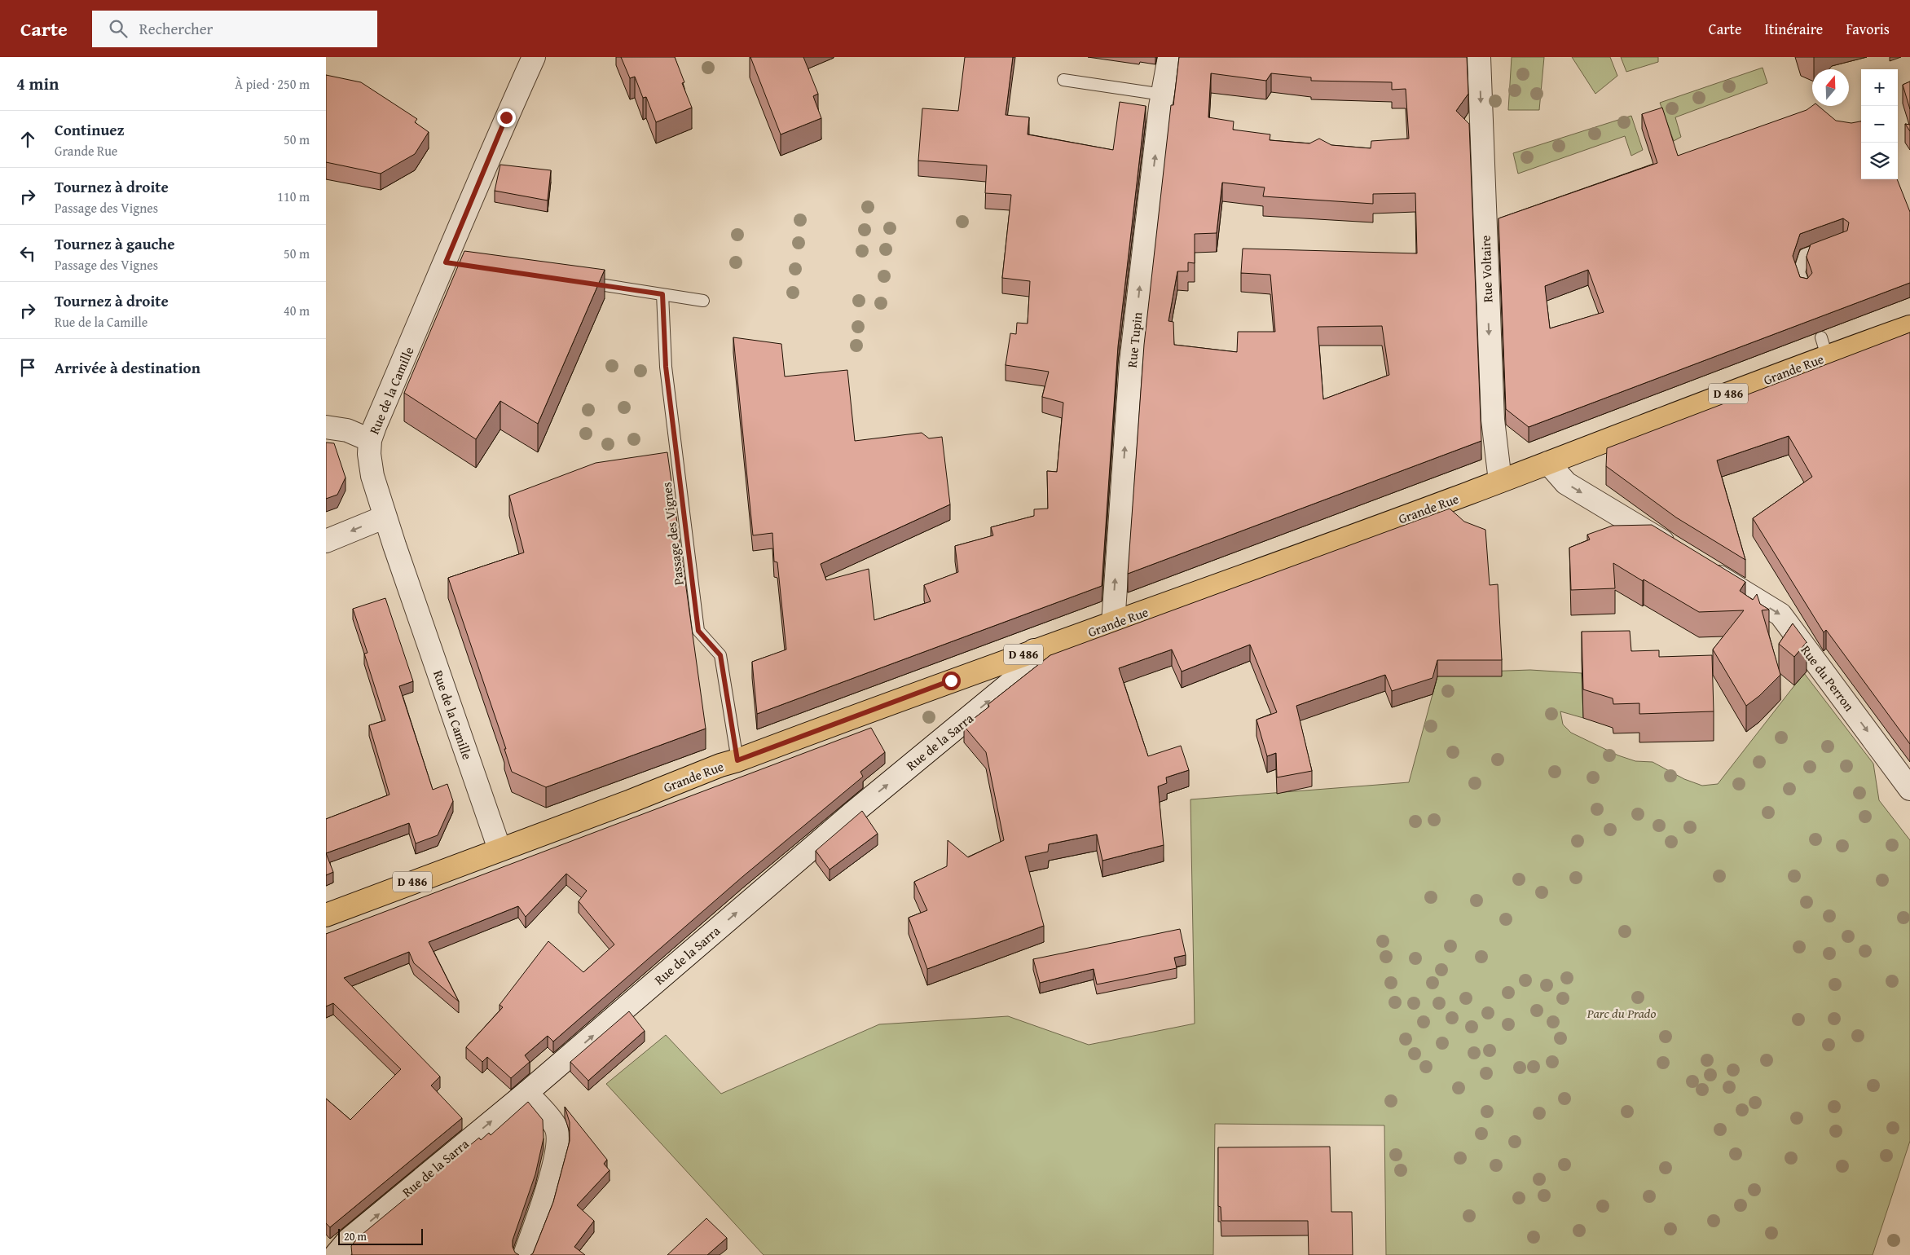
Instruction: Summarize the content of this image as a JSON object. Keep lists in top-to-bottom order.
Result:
{
  "streets": {
    "main road": ["Grande Rue", "D 486"],
    "street": [
      "Rue Voltaire",
      "Rue Tupin",
      "Rue de la Camille",
      "Rue du Perron",
      "Rue de la Sarra"
    ],
    "lane": ["Passage des Vignes"]
  },
  "crossings": [
    ["Rue Voltaire", "Grande Rue"],
    ["Rue Tupin", "Grande Rue"],
    ["Grande Rue", "Rue de la Camille"],
    ["Grande Rue", "Passage des Vignes"],
    ["Grande Rue", "Rue de la Sarra"]
  ],
  "one_way": [
    "Rue Voltaire",
    "Rue Tupin",
    "Rue du Perron",
    "Rue de la Sarra"
  ],
  "parks": ["Parc du Prado"],
  "scale_bar": "20 m",
  "north": "top",
  "page": {
    "header": "Carte",
    "search": "Rechercher",
    "nav": ["Carte", "Itinéraire", "Favoris"],
    "heading": ["4 min", "À pied · 250 m"],
    "map_buttons": ["+", "−"],
    "list": [
      ["Continuez", "Grande Rue", "50 m"],
      ["Tournez à droite", "Passage des Vignes", "110 m"],
      ["Tournez à gauche", "Passage des Vignes", "50 m"],
      ["Tournez à droite", "Rue de la Camille", "40 m"],
      "Arrivée à destination"
    ],
    "scale": "20 m"
  }
}
